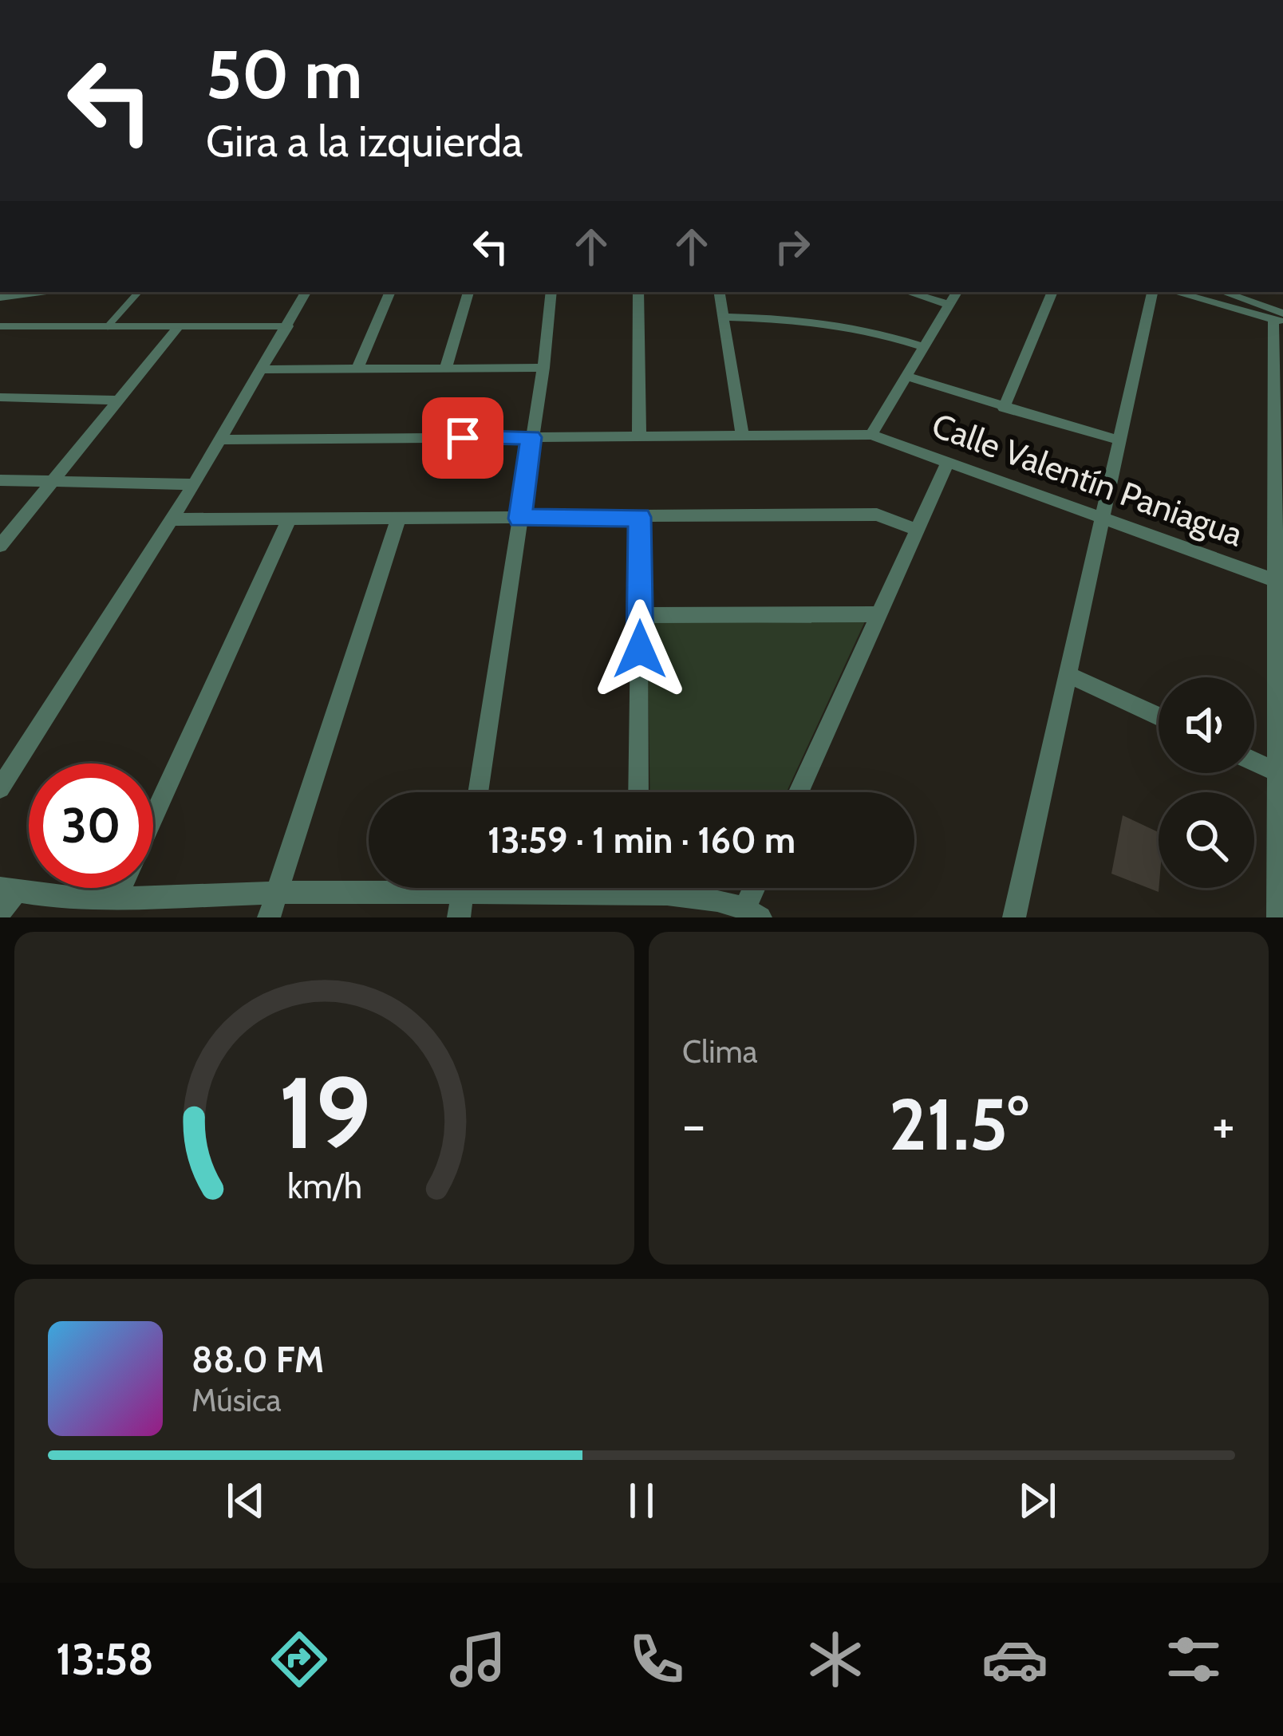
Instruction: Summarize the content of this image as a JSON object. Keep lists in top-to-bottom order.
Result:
{
  "streets": {
    "street": ["Calle Valentín Paniagua"]
  },
  "page": {
    "turn": ["50 m", "Gira a la izquierda"],
    "limit": "30",
    "trip": "13:59 · 1 min · 160 m",
    "tile": "Clima",
    "heat": ["−", "21.5°", "+"],
    "song": ["88.0 FM", "Música"],
    "tabs": "13:58",
    "gauge": ["19", "km/h"]
  }
}
